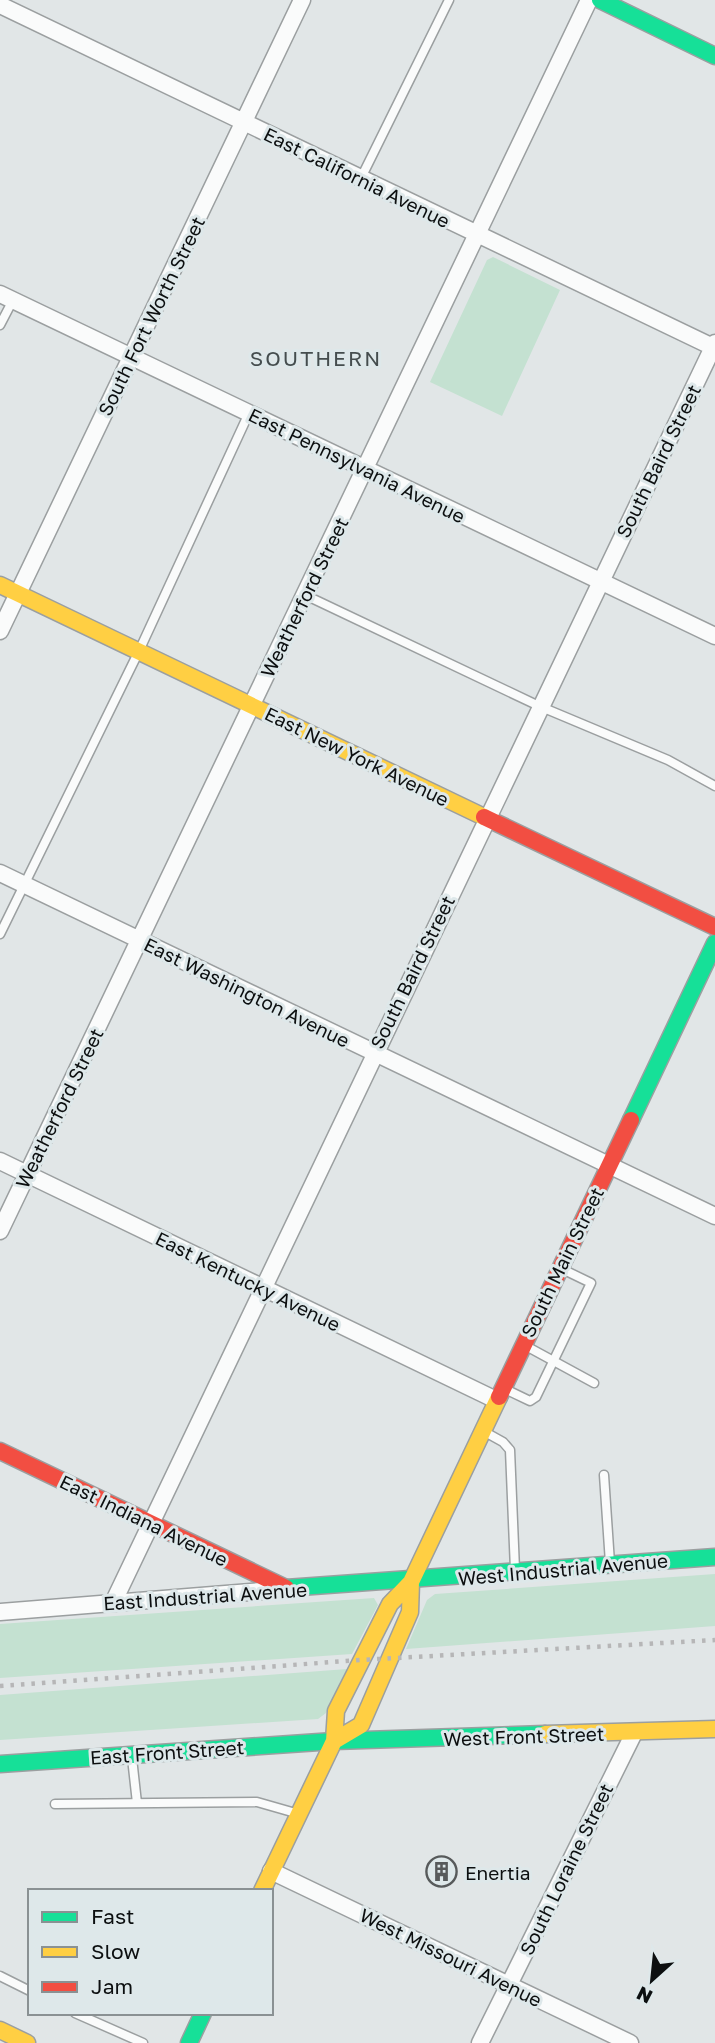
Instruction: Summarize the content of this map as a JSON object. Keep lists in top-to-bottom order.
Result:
{
  "streets": {
    "street": [
      "East California Avenue",
      "South Fort Worth Street",
      "South Baird Street",
      "East Pennsylvania Avenue",
      "Weatherford Street",
      "East New York Avenue",
      "East Washington Avenue",
      "South Main Street",
      "East Kentucky Avenue",
      "East Indiana Avenue",
      "West Industrial Avenue",
      "East Industrial Avenue",
      "West Front Street",
      "East Front Street",
      "South Loraine Street",
      "West Missouri Avenue"
    ]
  },
  "crossings": [
    ["East California Avenue", "South Fort Worth Street"],
    ["East California Avenue", "South Baird Street"],
    ["East California Avenue", "Weatherford Street"],
    ["South Fort Worth Street", "East Pennsylvania Avenue"],
    ["South Fort Worth Street", "East New York Avenue"],
    ["South Baird Street", "East Pennsylvania Avenue"],
    ["South Baird Street", "East New York Avenue"],
    ["South Baird Street", "East Washington Avenue"],
    ["South Baird Street", "East Kentucky Avenue"],
    ["South Baird Street", "East Indiana Avenue"],
    ["South Baird Street", "East Industrial Avenue"],
    ["East Pennsylvania Avenue", "Weatherford Street"],
    ["Weatherford Street", "East New York Avenue"],
    ["Weatherford Street", "East Washington Avenue"],
    ["Weatherford Street", "East Kentucky Avenue"],
    ["East Washington Avenue", "South Main Street"],
    ["South Main Street", "East Kentucky Avenue"],
    ["South Main Street", "West Industrial Avenue"],
    ["South Main Street", "East Industrial Avenue"],
    ["South Main Street", "West Front Street"],
    ["South Main Street", "East Front Street"],
    ["South Main Street", "West Missouri Avenue"],
    ["East Indiana Avenue", "East Industrial Avenue"],
    ["West Industrial Avenue", "East Industrial Avenue"],
    ["West Front Street", "East Front Street"],
    ["West Front Street", "South Loraine Street"],
    ["South Loraine Street", "West Missouri Avenue"]
  ],
  "districts": ["SOUTHERN"],
  "places": {
    "building": ["Enertia"]
  },
  "legend": ["Fast", "Slow", "Jam"],
  "north": "bottom left"
}
